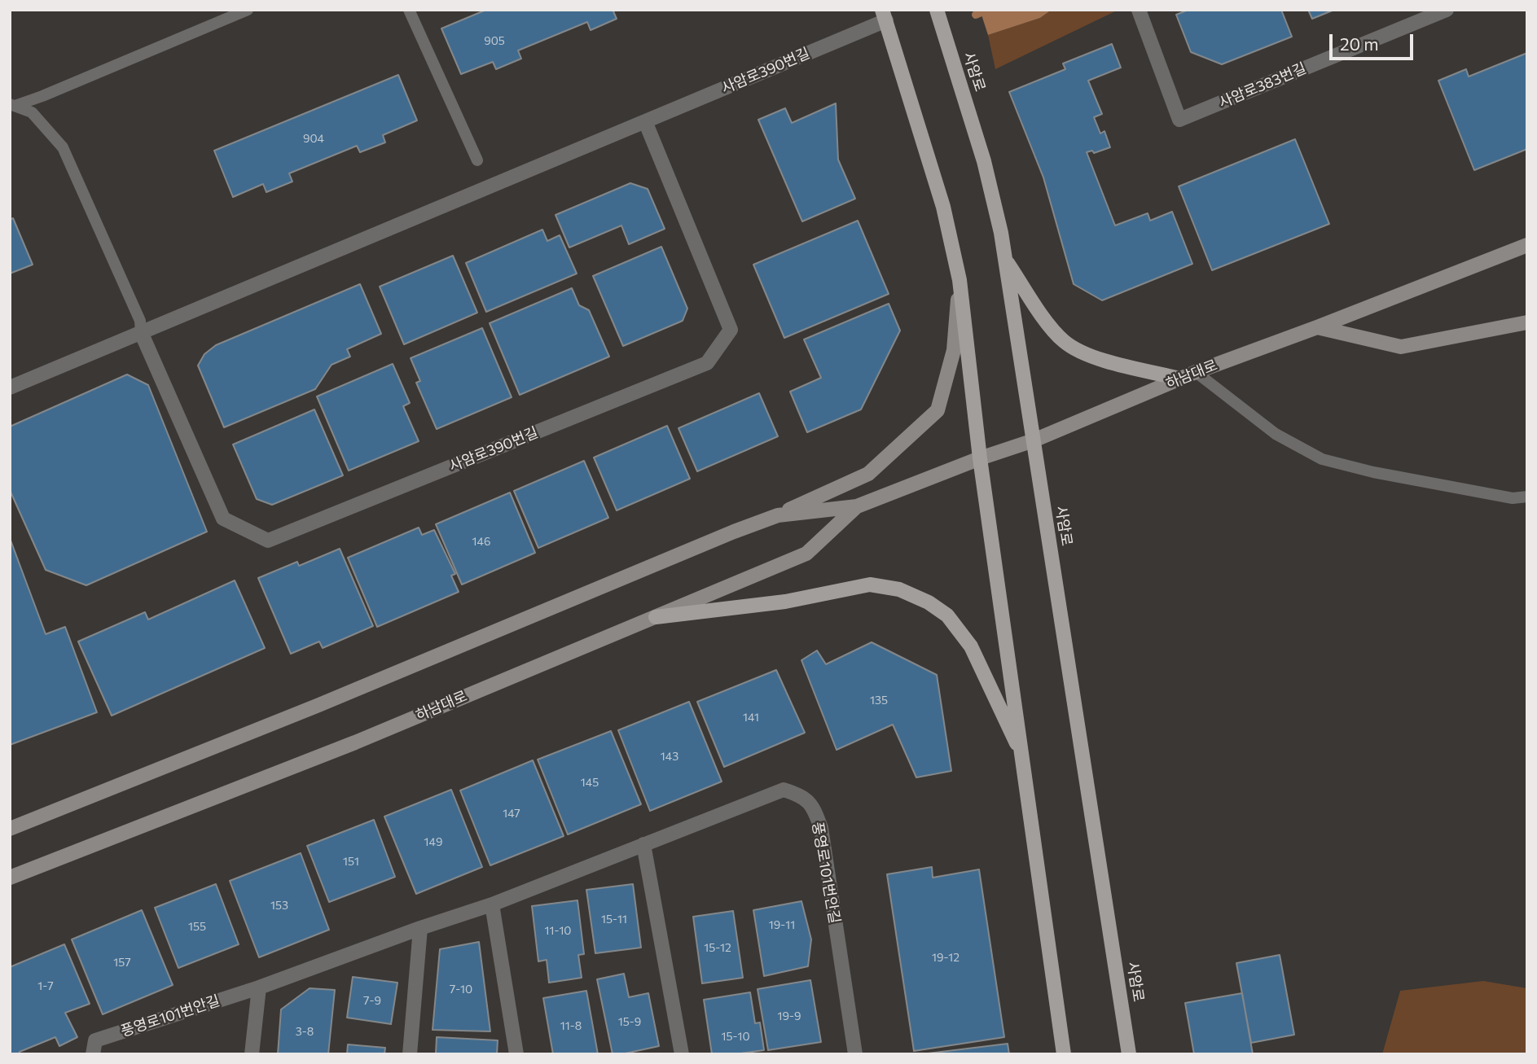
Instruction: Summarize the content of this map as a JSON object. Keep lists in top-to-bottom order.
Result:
{
  "streets": {
    "main road": ["사암로", "하남대로"],
    "street": ["사암로390번길", "사암로383번길", "풍영로101번안길"]
  },
  "crossings": [
    ["사암로", "하남대로"]
  ],
  "house_numbers": [
    "905",
    "904",
    "146",
    "135",
    "141",
    "143",
    "145",
    "147",
    "149",
    "151",
    "153",
    "15-11",
    "19-11",
    "155",
    "11-10",
    "15-12",
    "19-12",
    "157",
    "1-7",
    "7-10",
    "7-9",
    "19-9",
    "15-9",
    "11-8",
    "3-8",
    "15-10"
  ],
  "scale_bar": "20 m"
}
